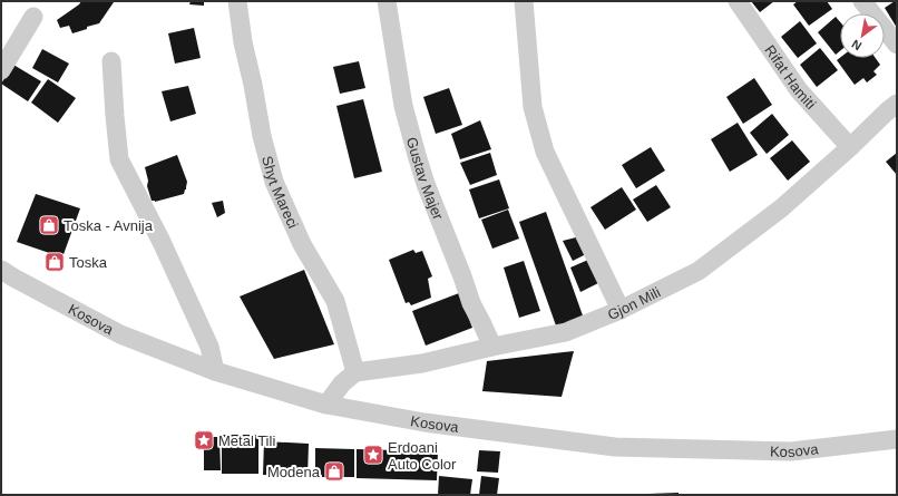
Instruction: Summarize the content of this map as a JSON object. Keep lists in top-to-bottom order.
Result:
{
  "streets": {
    "street": [
      "Rifat Hamiti",
      "Gustav Majer",
      "Shyt Mareci",
      "Gjon Mili",
      "Kosova"
    ]
  },
  "crossings": [
    ["Rifat Hamiti", "Gjon Mili"],
    ["Gustav Majer", "Gjon Mili"],
    ["Shyt Mareci", "Gjon Mili"]
  ],
  "places": {
    "shop": ["Toska - Avnija", "Toska", "Modena"],
    "place": ["Metal Tili", "Erdoani Auto Color"]
  },
  "north": "bottom left"
}
